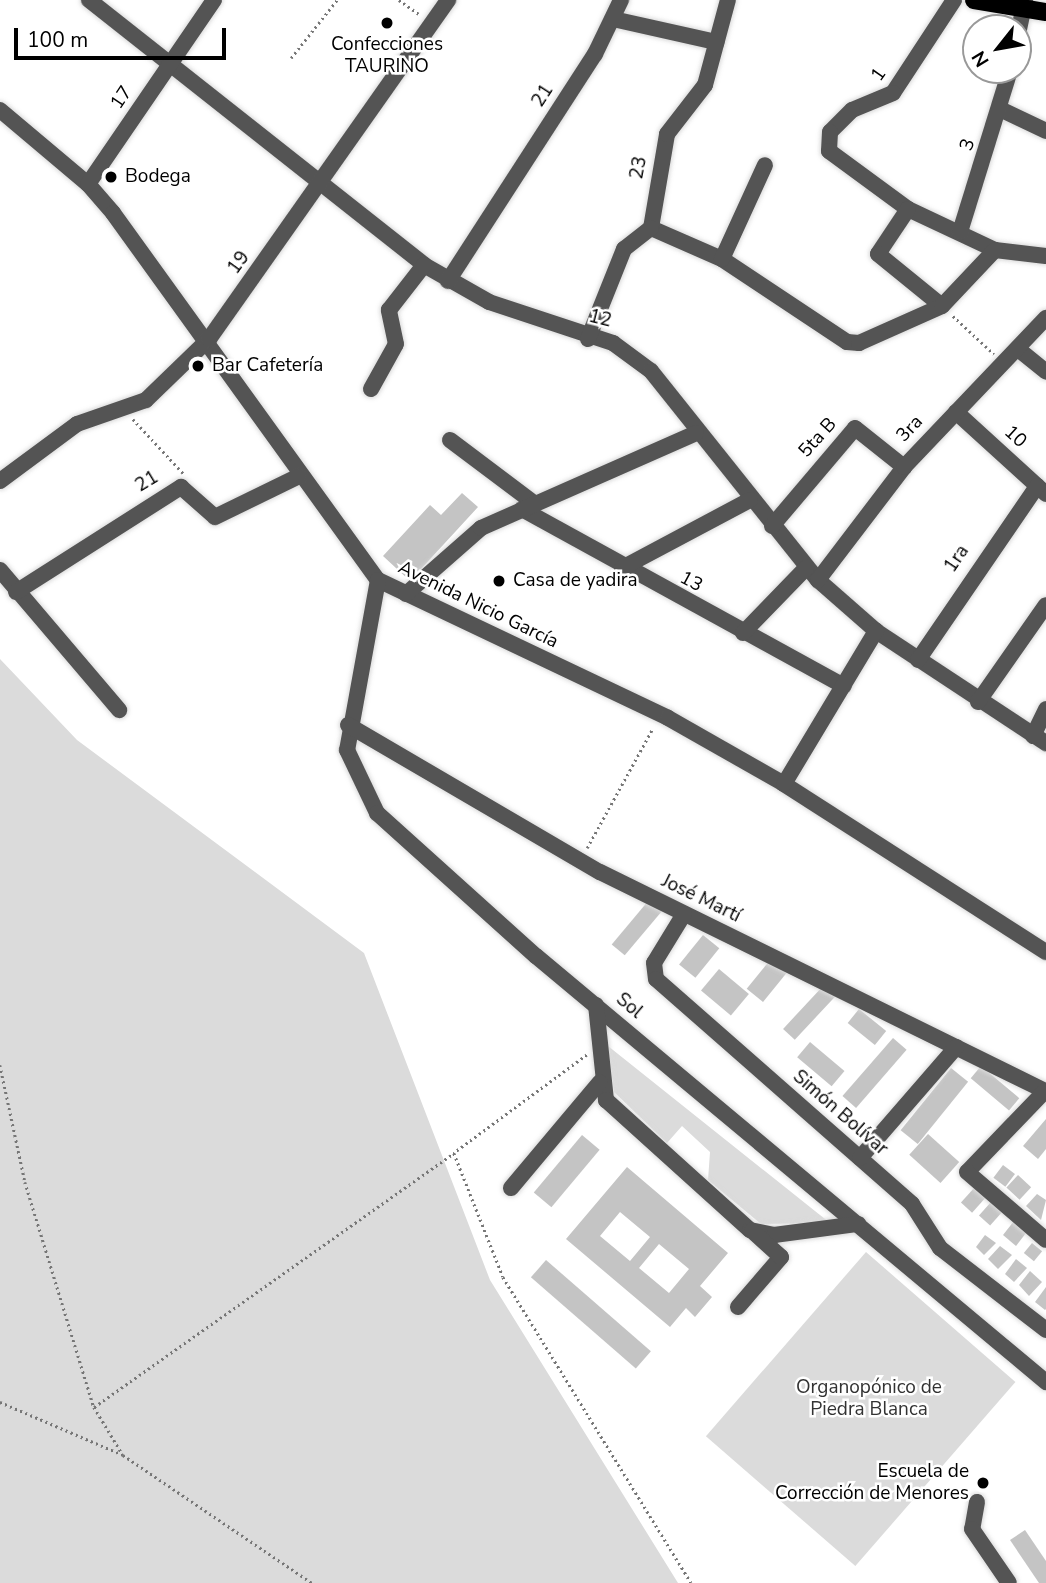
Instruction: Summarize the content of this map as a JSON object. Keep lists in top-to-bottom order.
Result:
{
  "streets": {
    "street": [
      "1",
      "21",
      "17",
      "3",
      "23",
      "19",
      "12",
      "3ra",
      "10",
      "5ta B",
      "1ra",
      "13",
      "Avenida Nicio García",
      "José Martí",
      "Sol",
      "Simón Bolívar"
    ]
  },
  "crossings": [
    ["21", "12"],
    ["21", "Avenida Nicio García"],
    ["17", "12"],
    ["17", "Avenida Nicio García"],
    ["19", "12"],
    ["19", "Avenida Nicio García"],
    ["12", "3ra"],
    ["12", "5ta B"],
    ["12", "1ra"],
    ["3ra", "10"],
    ["3ra", "5ta B"],
    ["3ra", "13"],
    ["10", "1ra"],
    ["Avenida Nicio García", "Sol"],
    ["José Martí", "Sol"],
    ["José Martí", "Simón Bolívar"]
  ],
  "parks": ["Organopónico de Piedra Blanca"],
  "places": [
    "Confecciones TAURINO",
    "Bodega",
    "Bar Cafetería",
    "Casa de yadira",
    "Escuela de Corrección de Menores"
  ],
  "scale_bar": "100 m",
  "north": "bottom left"
}
